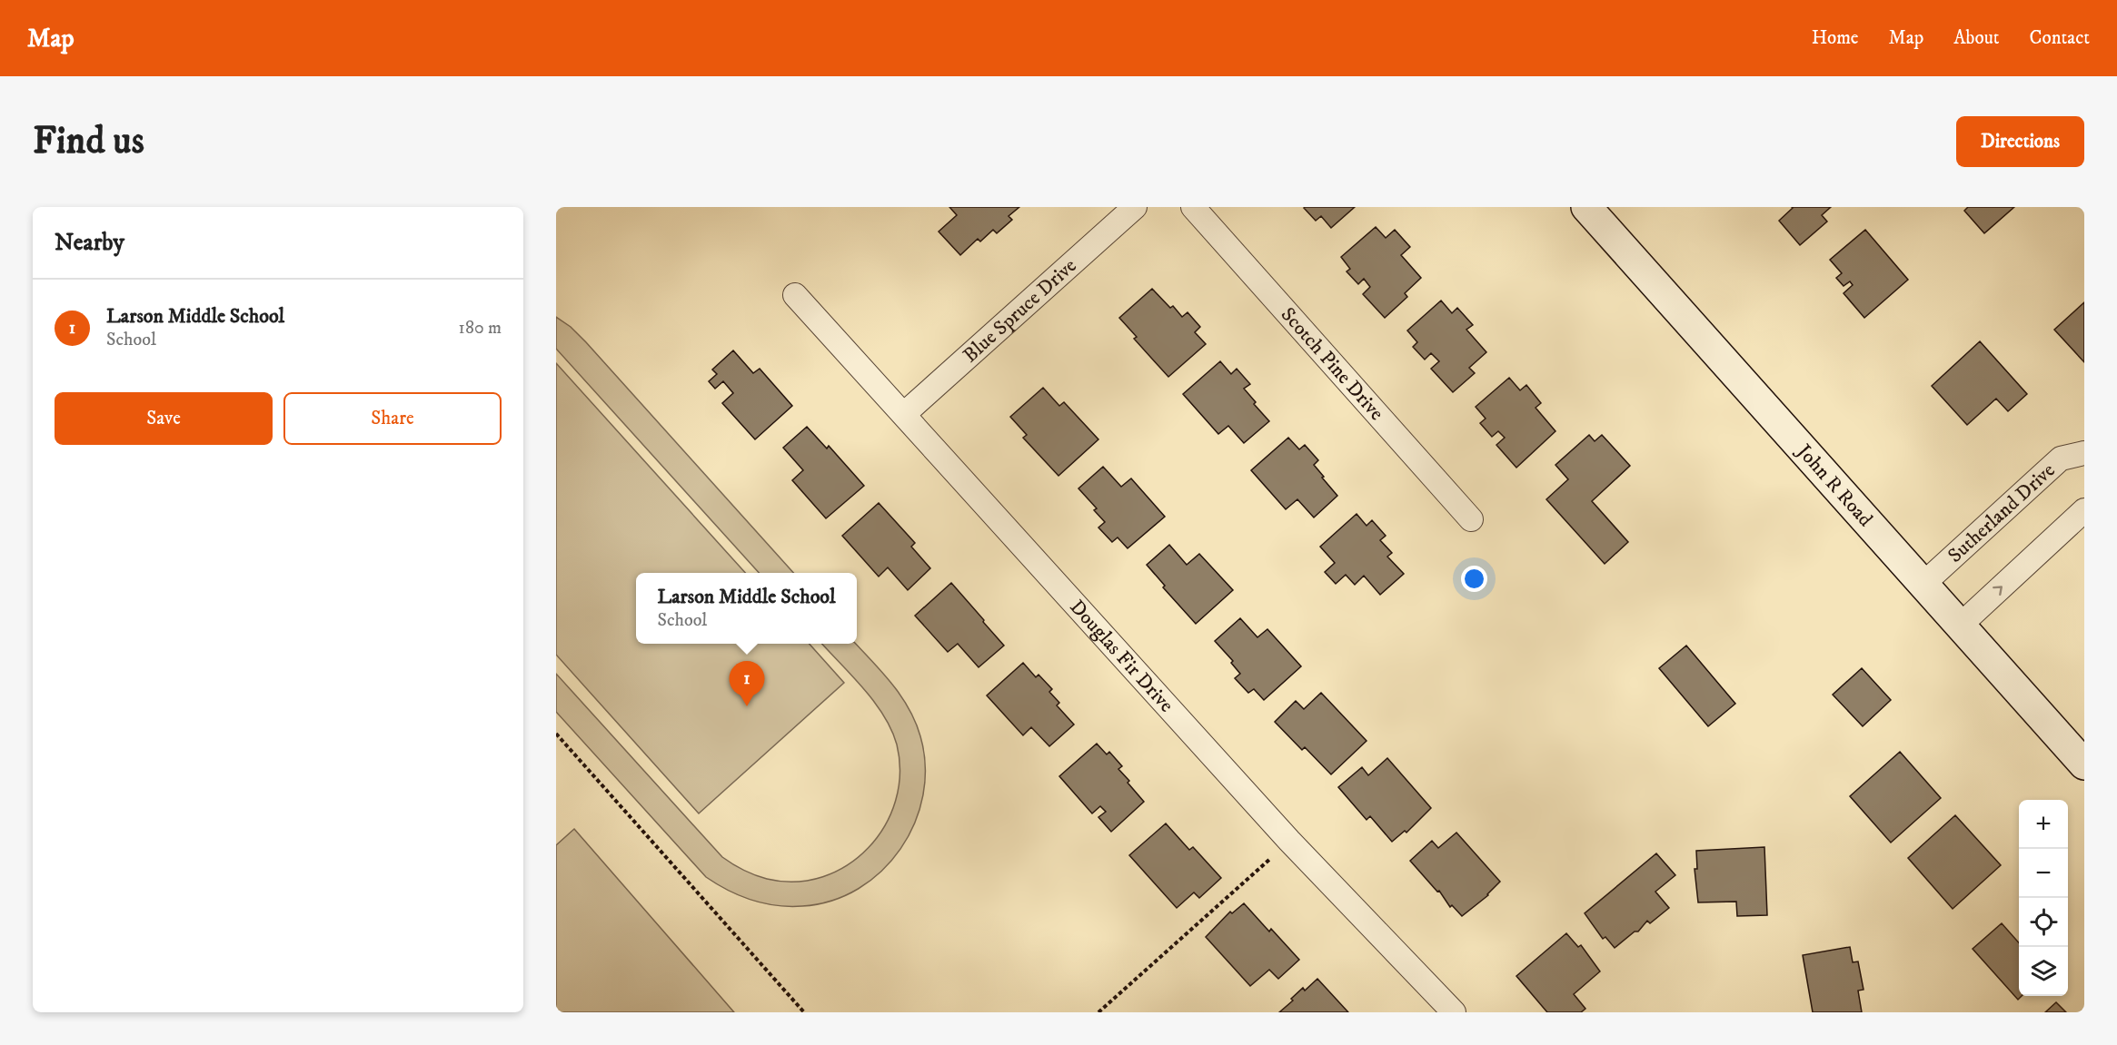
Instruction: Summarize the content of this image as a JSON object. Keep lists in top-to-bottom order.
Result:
{
  "streets": {
    "main road": ["John R Road"],
    "street": [
      "Blue Spruce Drive",
      "Scotch Pine Drive",
      "Sutherland Drive",
      "Douglas Fir Drive"
    ]
  },
  "crossings": [
    ["Blue Spruce Drive", "Douglas Fir Drive"],
    ["John R Road", "Sutherland Drive"]
  ],
  "page": {
    "header": "Map",
    "nav": [
      "Home",
      "Map",
      "About",
      "Contact"
    ],
    "buttons": [
      "Directions",
      ["Save", "Share"]
    ],
    "title": "Find us",
    "heading": "Nearby",
    "list": [
      {
        "mark": "1",
        "name": "Larson Middle School",
        "note": "School",
        "value": "180 m"
      }
    ],
    "popup": ["Larson Middle School", "School"],
    "pins": "1",
    "map_buttons": ["+", "−"]
  }
}
